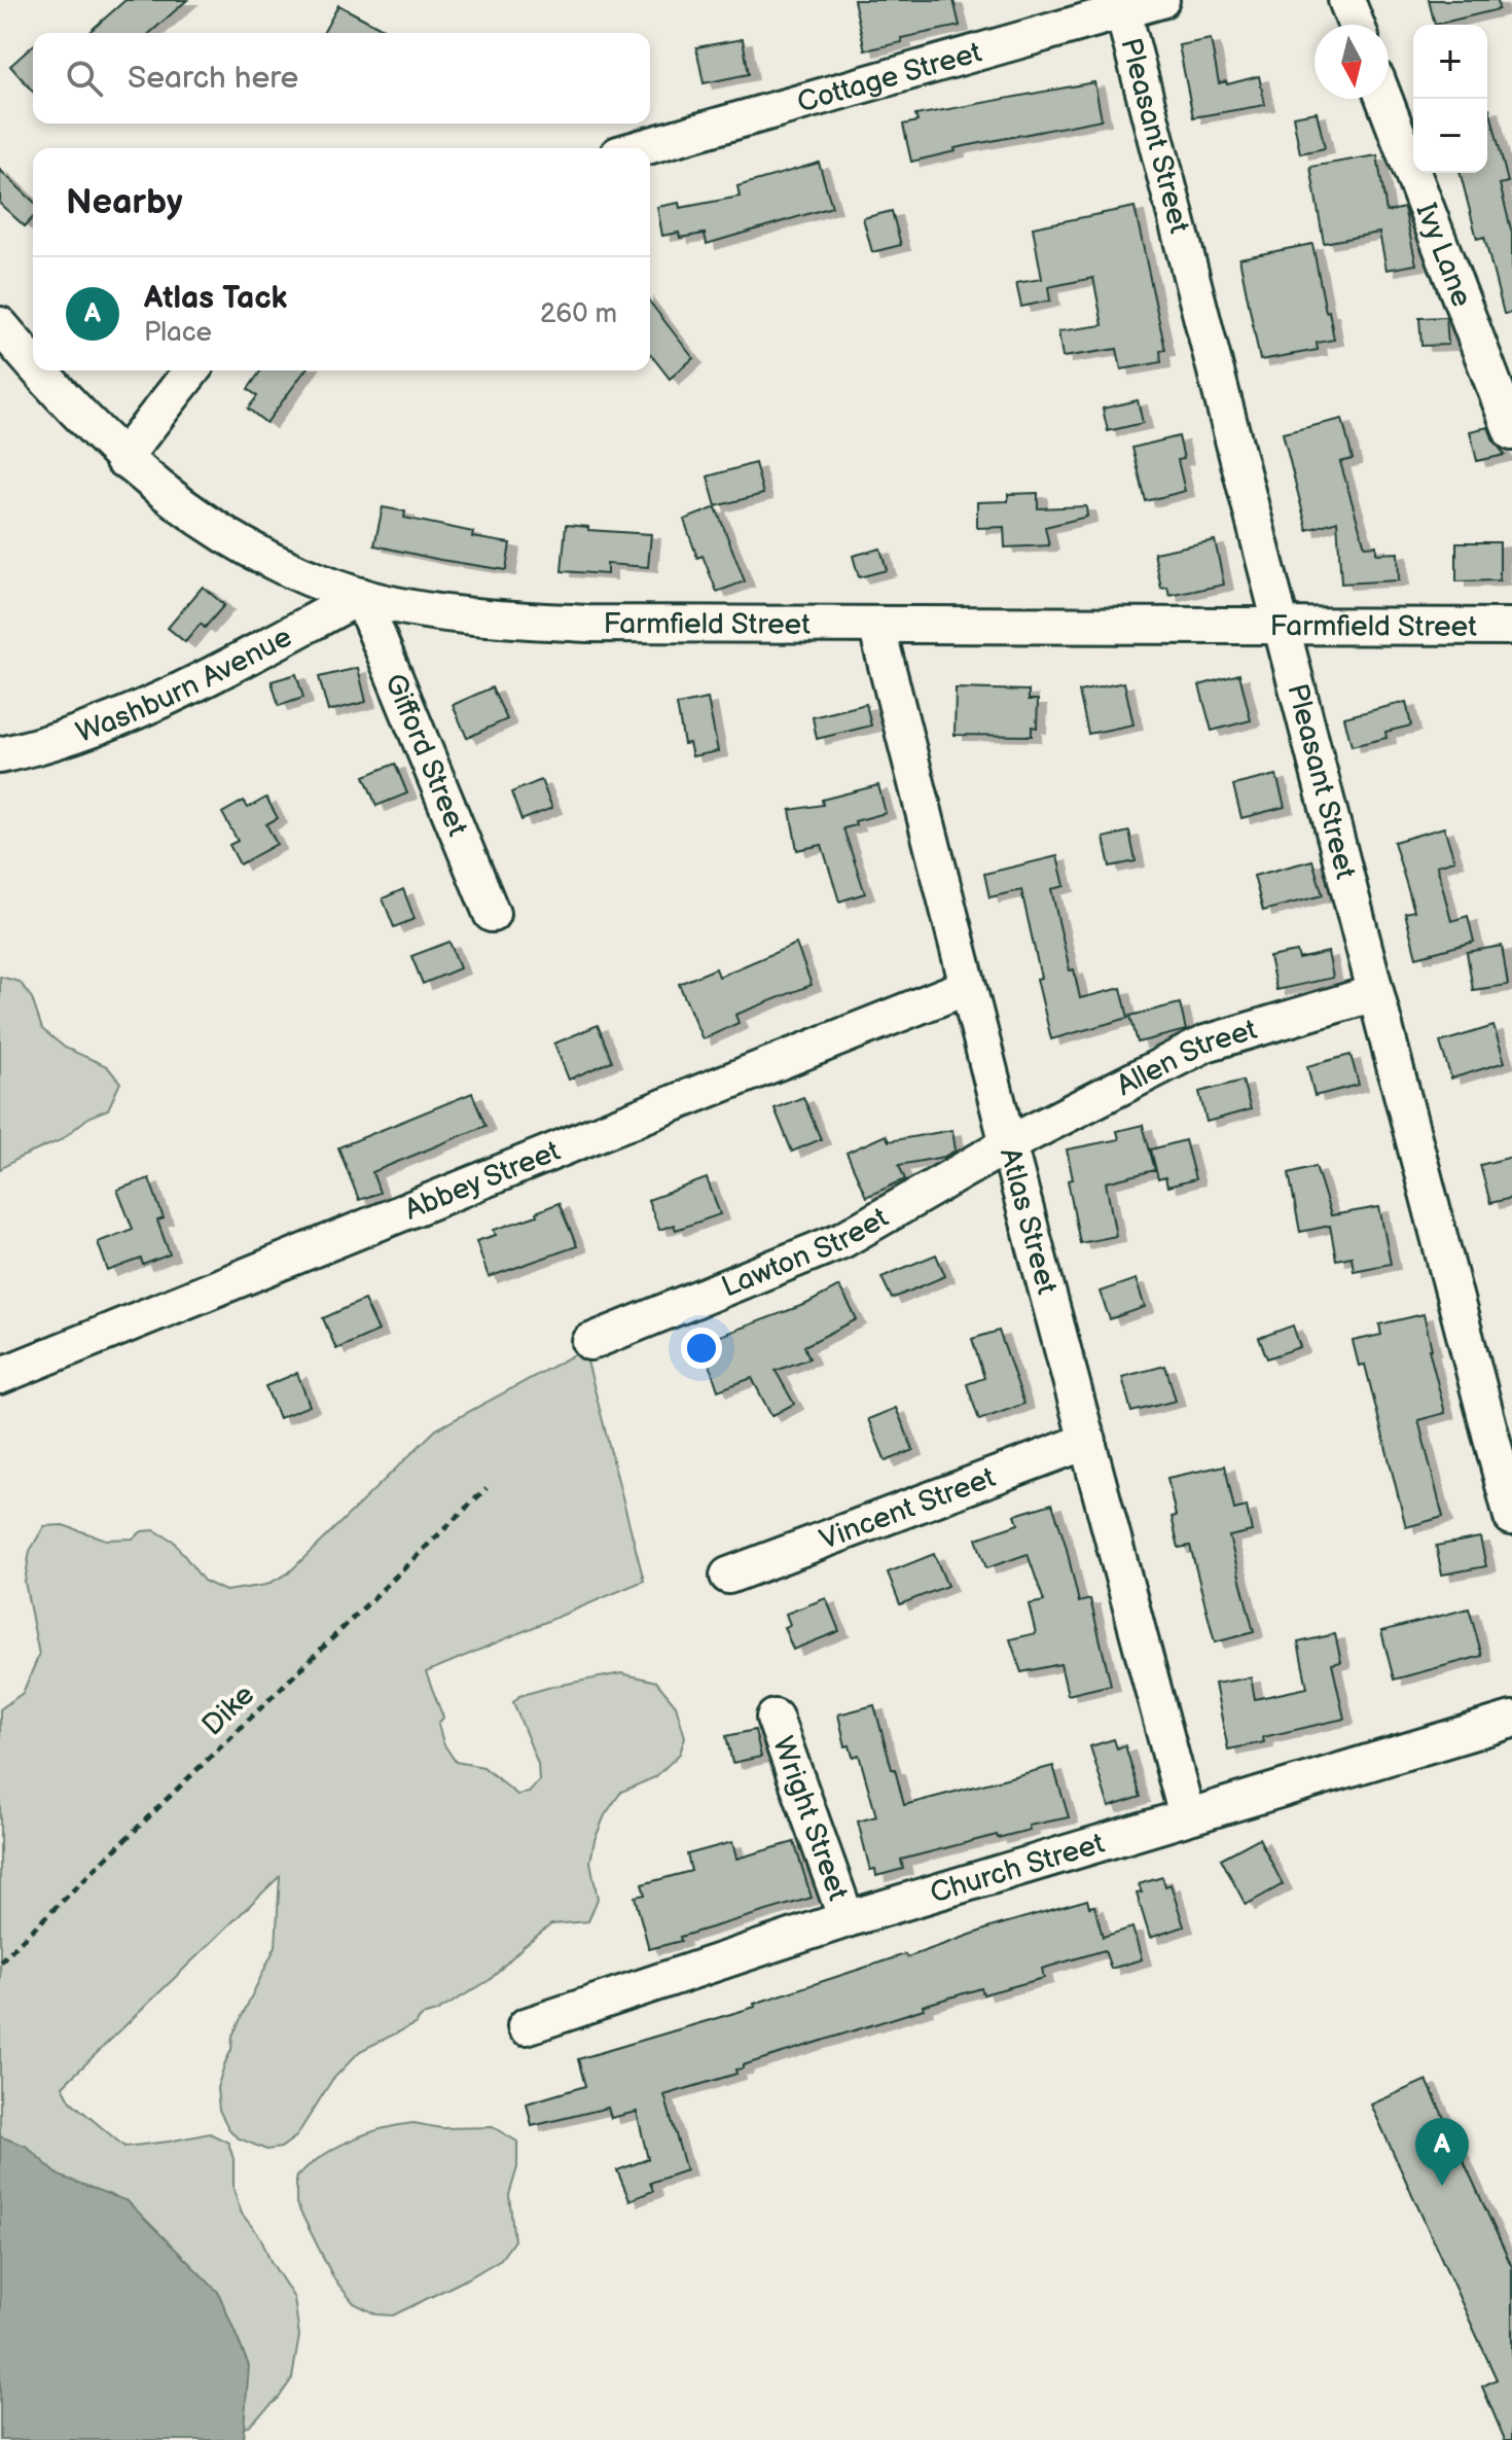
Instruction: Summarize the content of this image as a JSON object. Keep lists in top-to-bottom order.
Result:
{
  "streets": {
    "street": [
      "Cottage Street",
      "Pleasant Street",
      "Ivy Lane",
      "Farmfield Street",
      "Washburn Avenue",
      "Gifford Street",
      "Allen Street",
      "Abbey Street",
      "Atlas Street",
      "Lawton Street",
      "Vincent Street",
      "Wright Street",
      "Church Street"
    ],
    "path": ["Dike"]
  },
  "crossings": [
    ["Cottage Street", "Pleasant Street"],
    ["Pleasant Street", "Farmfield Street"],
    ["Pleasant Street", "Allen Street"],
    ["Farmfield Street", "Washburn Avenue"],
    ["Farmfield Street", "Gifford Street"],
    ["Farmfield Street", "Atlas Street"],
    ["Washburn Avenue", "Gifford Street"],
    ["Allen Street", "Atlas Street"],
    ["Allen Street", "Lawton Street"],
    ["Abbey Street", "Atlas Street"],
    ["Atlas Street", "Lawton Street"],
    ["Atlas Street", "Vincent Street"],
    ["Atlas Street", "Church Street"],
    ["Wright Street", "Church Street"]
  ],
  "north": "bottom",
  "page": {
    "map_buttons": ["+", "−"],
    "search": "Search here",
    "heading": "Nearby",
    "list": [
      {
        "mark": "A",
        "name": "Atlas Tack",
        "note": "Place",
        "value": "260 m"
      }
    ],
    "pins": "A"
  }
}
